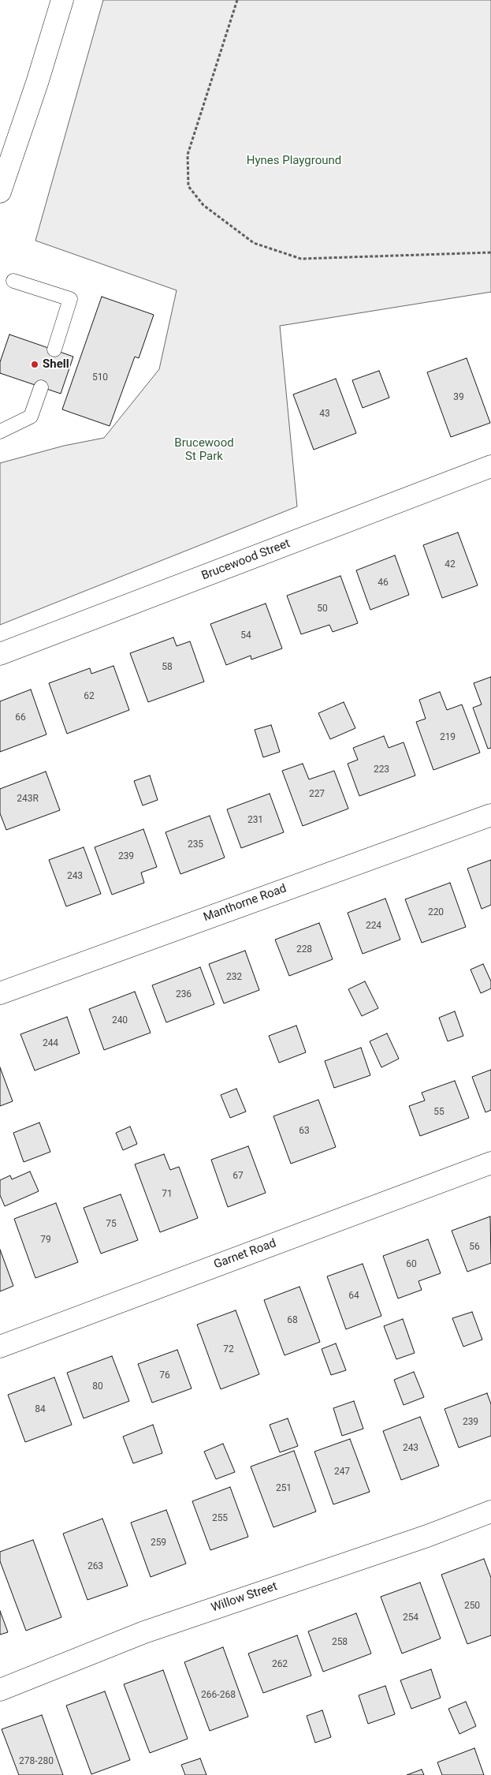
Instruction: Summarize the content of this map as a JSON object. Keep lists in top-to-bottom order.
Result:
{
  "streets": {
    "main road": [
      "Brucewood Street",
      "Manthorne Road",
      "Garnet Road",
      "Willow Street"
    ]
  },
  "parks": ["Hynes Playground", "Brucewood St Park"],
  "places": ["Shell"],
  "house_numbers": [
    "510",
    "39",
    "43",
    "42",
    "46",
    "50",
    "54",
    "58",
    "62",
    "66",
    "219",
    "223",
    "227",
    "243R",
    "231",
    "235",
    "239",
    "243",
    "220",
    "224",
    "228",
    "232",
    "236",
    "240",
    "244",
    "55",
    "63",
    "67",
    "71",
    "75",
    "79",
    "56",
    "60",
    "64",
    "68",
    "72",
    "76",
    "80",
    "84",
    "239",
    "243",
    "247",
    "251",
    "255",
    "259",
    "263",
    "250",
    "254",
    "258",
    "262",
    "266-268",
    "278-280"
  ]
}
